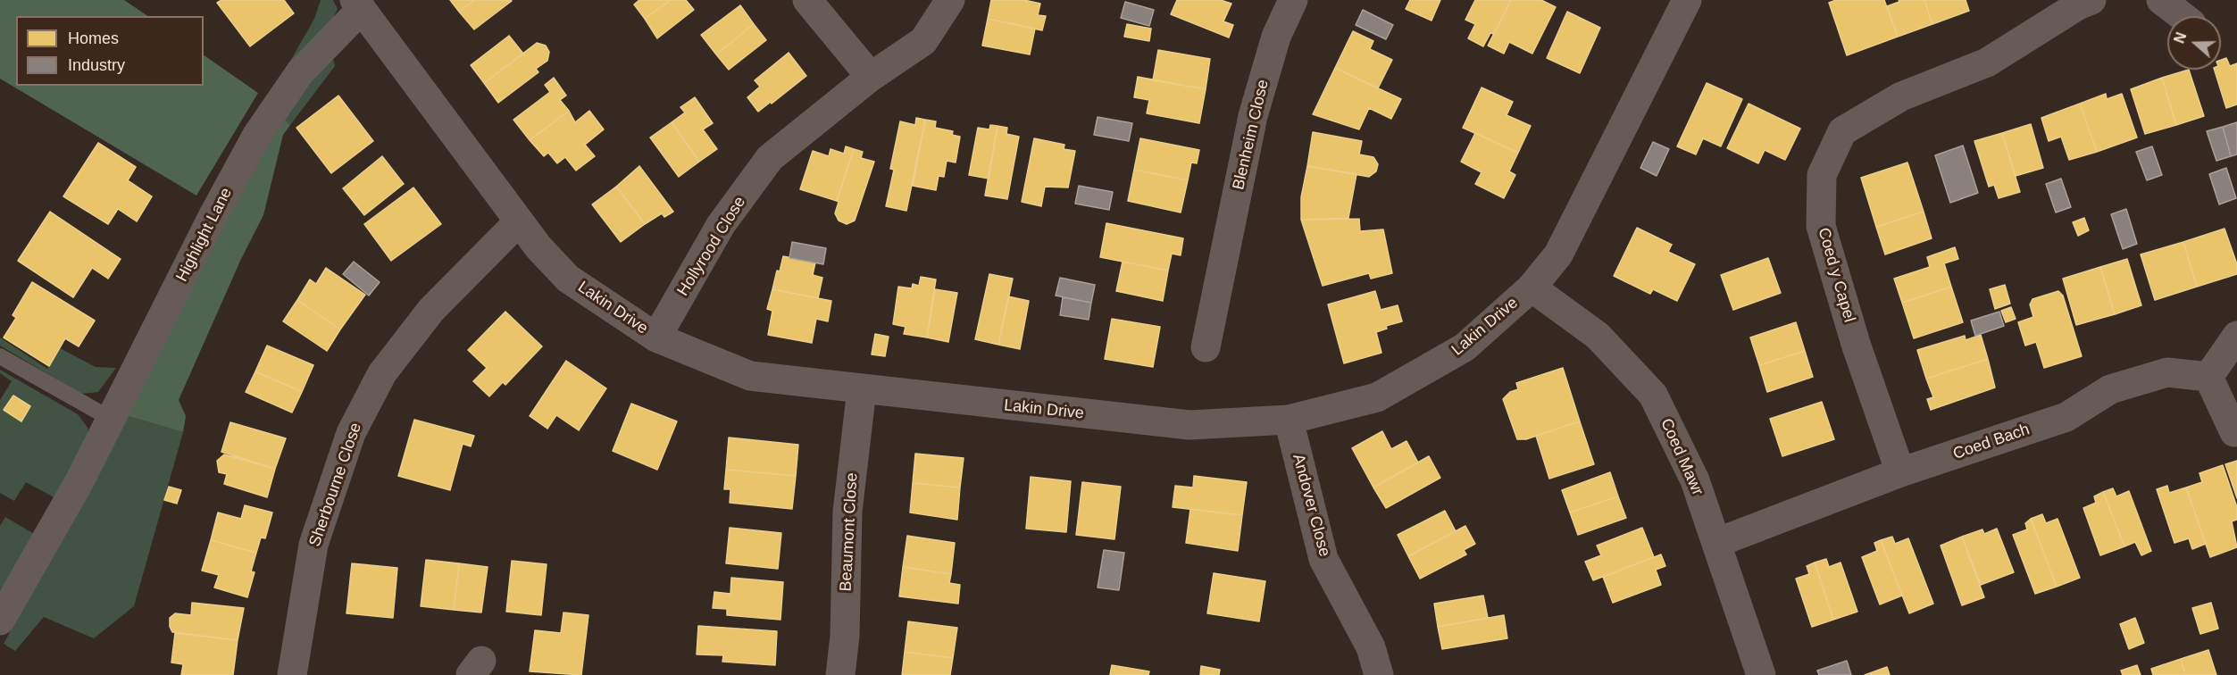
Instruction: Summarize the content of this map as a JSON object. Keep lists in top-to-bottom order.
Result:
{
  "streets": {
    "street": [
      "Blenheim Close",
      "Highlight Lane",
      "Hollyrood Close",
      "Coed y Capel",
      "Lakin Drive",
      "Coed Bach",
      "Coed Mawr",
      "Sherbourne Close",
      "Andover Close",
      "Beaumont Close"
    ]
  },
  "crossings": [
    ["Highlight Lane", "Lakin Drive"],
    ["Hollyrood Close", "Lakin Drive"],
    ["Coed y Capel", "Coed Bach"],
    ["Lakin Drive", "Coed Mawr"],
    ["Lakin Drive", "Sherbourne Close"],
    ["Lakin Drive", "Andover Close"],
    ["Lakin Drive", "Beaumont Close"],
    ["Coed Bach", "Coed Mawr"]
  ],
  "legend": ["Homes", "Industry"],
  "north": "left"
}
